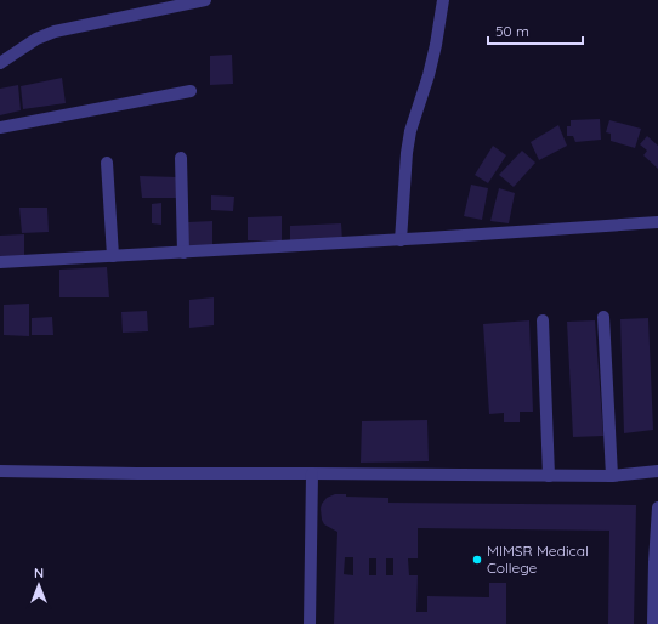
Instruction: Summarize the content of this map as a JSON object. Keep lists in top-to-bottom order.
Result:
{
  "places": ["MIMSR Medical College"],
  "scale_bar": "50 m",
  "north": "top"
}
